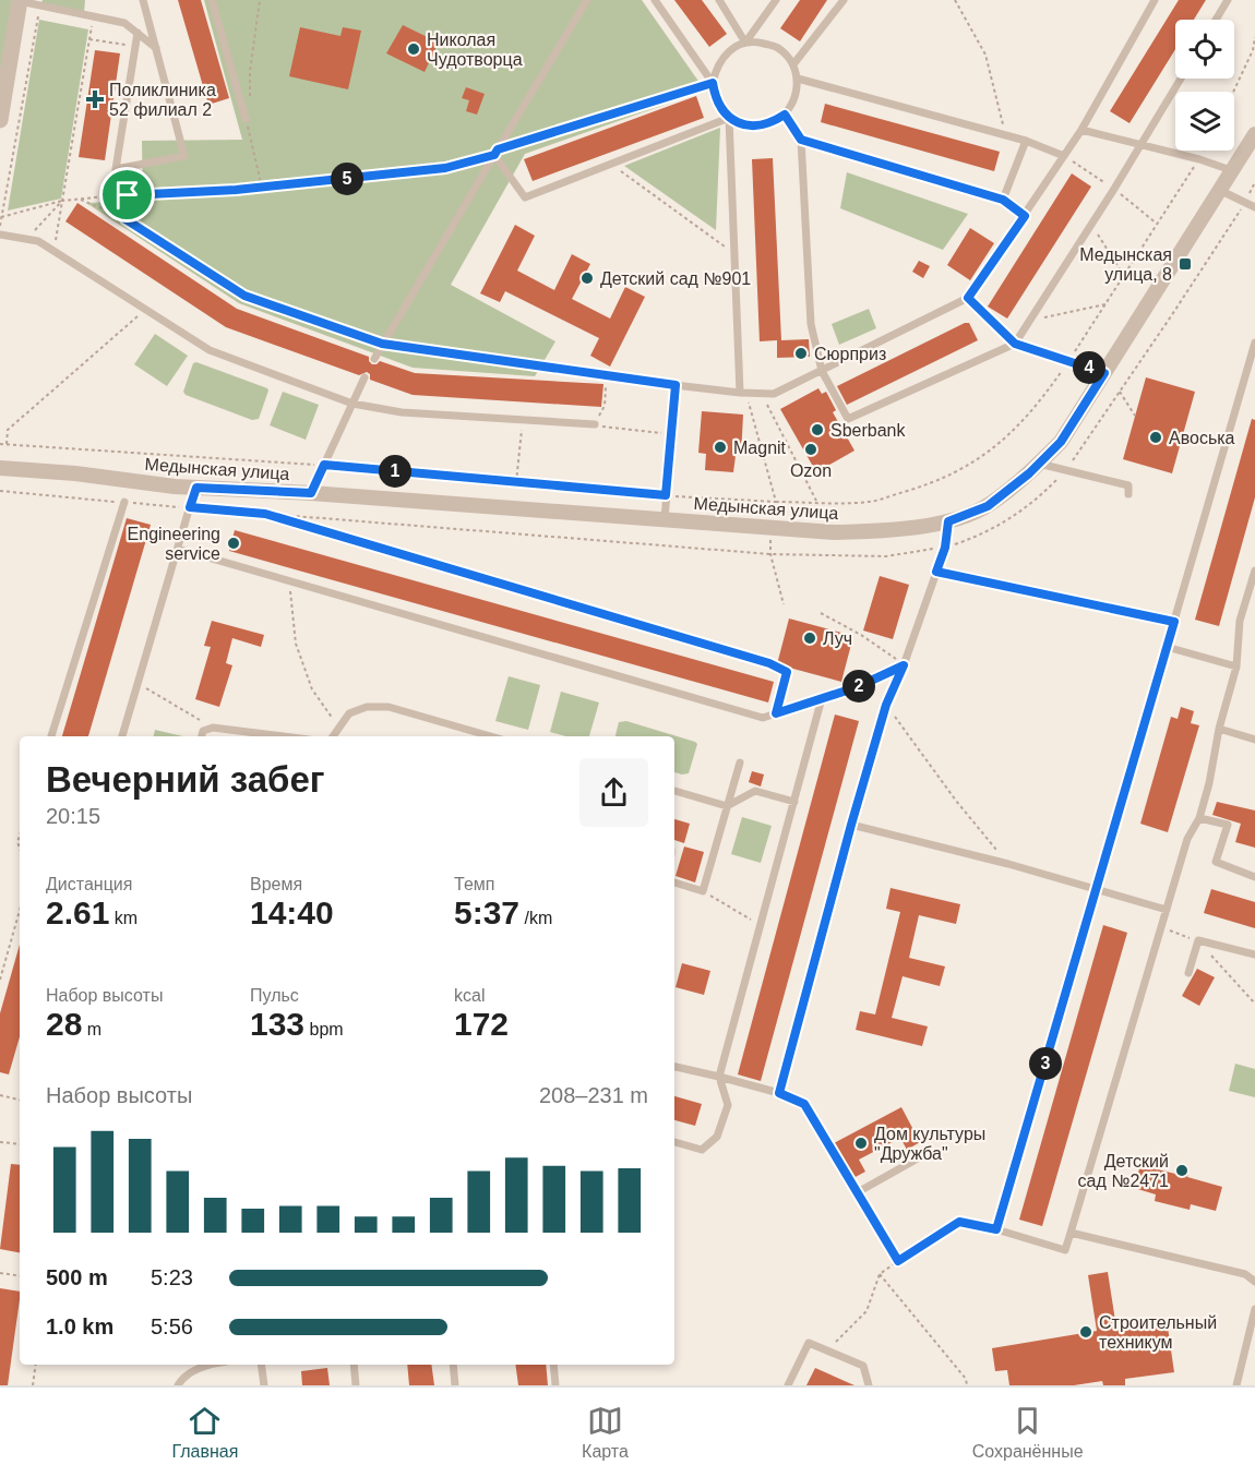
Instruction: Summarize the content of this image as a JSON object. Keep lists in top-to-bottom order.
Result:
{
  "streets": {
    "street": ["Медынская улица"]
  },
  "places": {
    "other": [
      "Николая Чудотворца",
      "Детский сад №901",
      "Сюрприз",
      "Sberbank",
      "Авоська",
      "Magnit",
      "Ozon",
      "Engineering service",
      "Луч",
      "Дом культуры \"Дружба\"",
      "Детский сад №2471",
      "Строительный техникум"
    ],
    "health": ["Поликлиника 52 филиал 2"],
    "transit": ["Медынская улица, 8"]
  },
  "page": {
    "pins": [
      "5",
      "4",
      "1",
      "2",
      "3"
    ],
    "heading": ["Вечерний забег", "20:15"],
    "stats": [
      ["Дистанция", "2.61 km"],
      ["Время", "14:40"],
      ["Темп", "5:37 /km"],
      ["Набор высоты", "28 m"],
      ["Пульс", "133 bpm"],
      ["kcal", "172"]
    ],
    "chart": ["Набор высоты", "208–231 m"],
    "list": [
      {
        "name": "500 m",
        "note": "5:23"
      },
      {
        "name": "1.0 km",
        "note": "5:56"
      }
    ],
    "tabs": ["Главная", "Карта", "Сохранённые"]
  }
}
